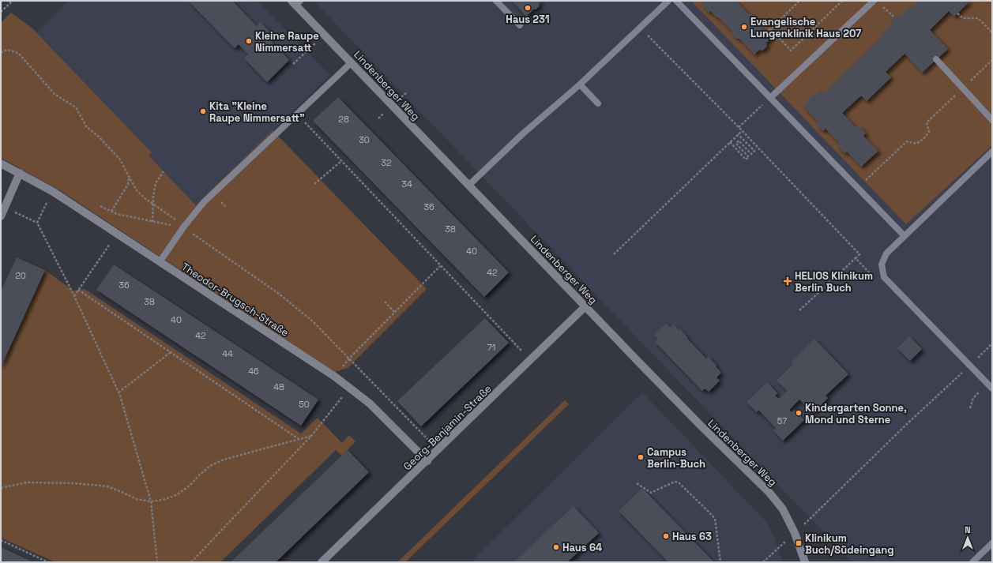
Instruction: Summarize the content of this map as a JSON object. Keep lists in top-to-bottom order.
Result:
{
  "streets": {
    "street": ["Lindenberger Weg", "Theodor-Brugsch-Straße", "Georg-Benjamin-Straße"]
  },
  "crossings": [
    ["Lindenberger Weg", "Georg-Benjamin-Straße"],
    ["Theodor-Brugsch-Straße", "Georg-Benjamin-Straße"]
  ],
  "places": {
    "other": [
      "Haus 231",
      "Evangelische Lungenklinik Haus 207",
      "Kleine Raupe Nimmersatt",
      "Kita \"Kleine Raupe Nimmersatt\"",
      "Kindergarten Sonne, Mond und Sterne",
      "Campus Berlin-Buch",
      "Haus 63",
      "Haus 64"
    ],
    "health": ["HELIOS Klinikum Berlin Buch"],
    "transit": ["Klinikum Buch/Südeingang"]
  },
  "house_numbers": [
    "28",
    "30",
    "32",
    "34",
    "36",
    "38",
    "40",
    "42",
    "20",
    "36",
    "38",
    "40",
    "42",
    "71",
    "44",
    "46",
    "48",
    "50",
    "57"
  ],
  "north": "top"
}
